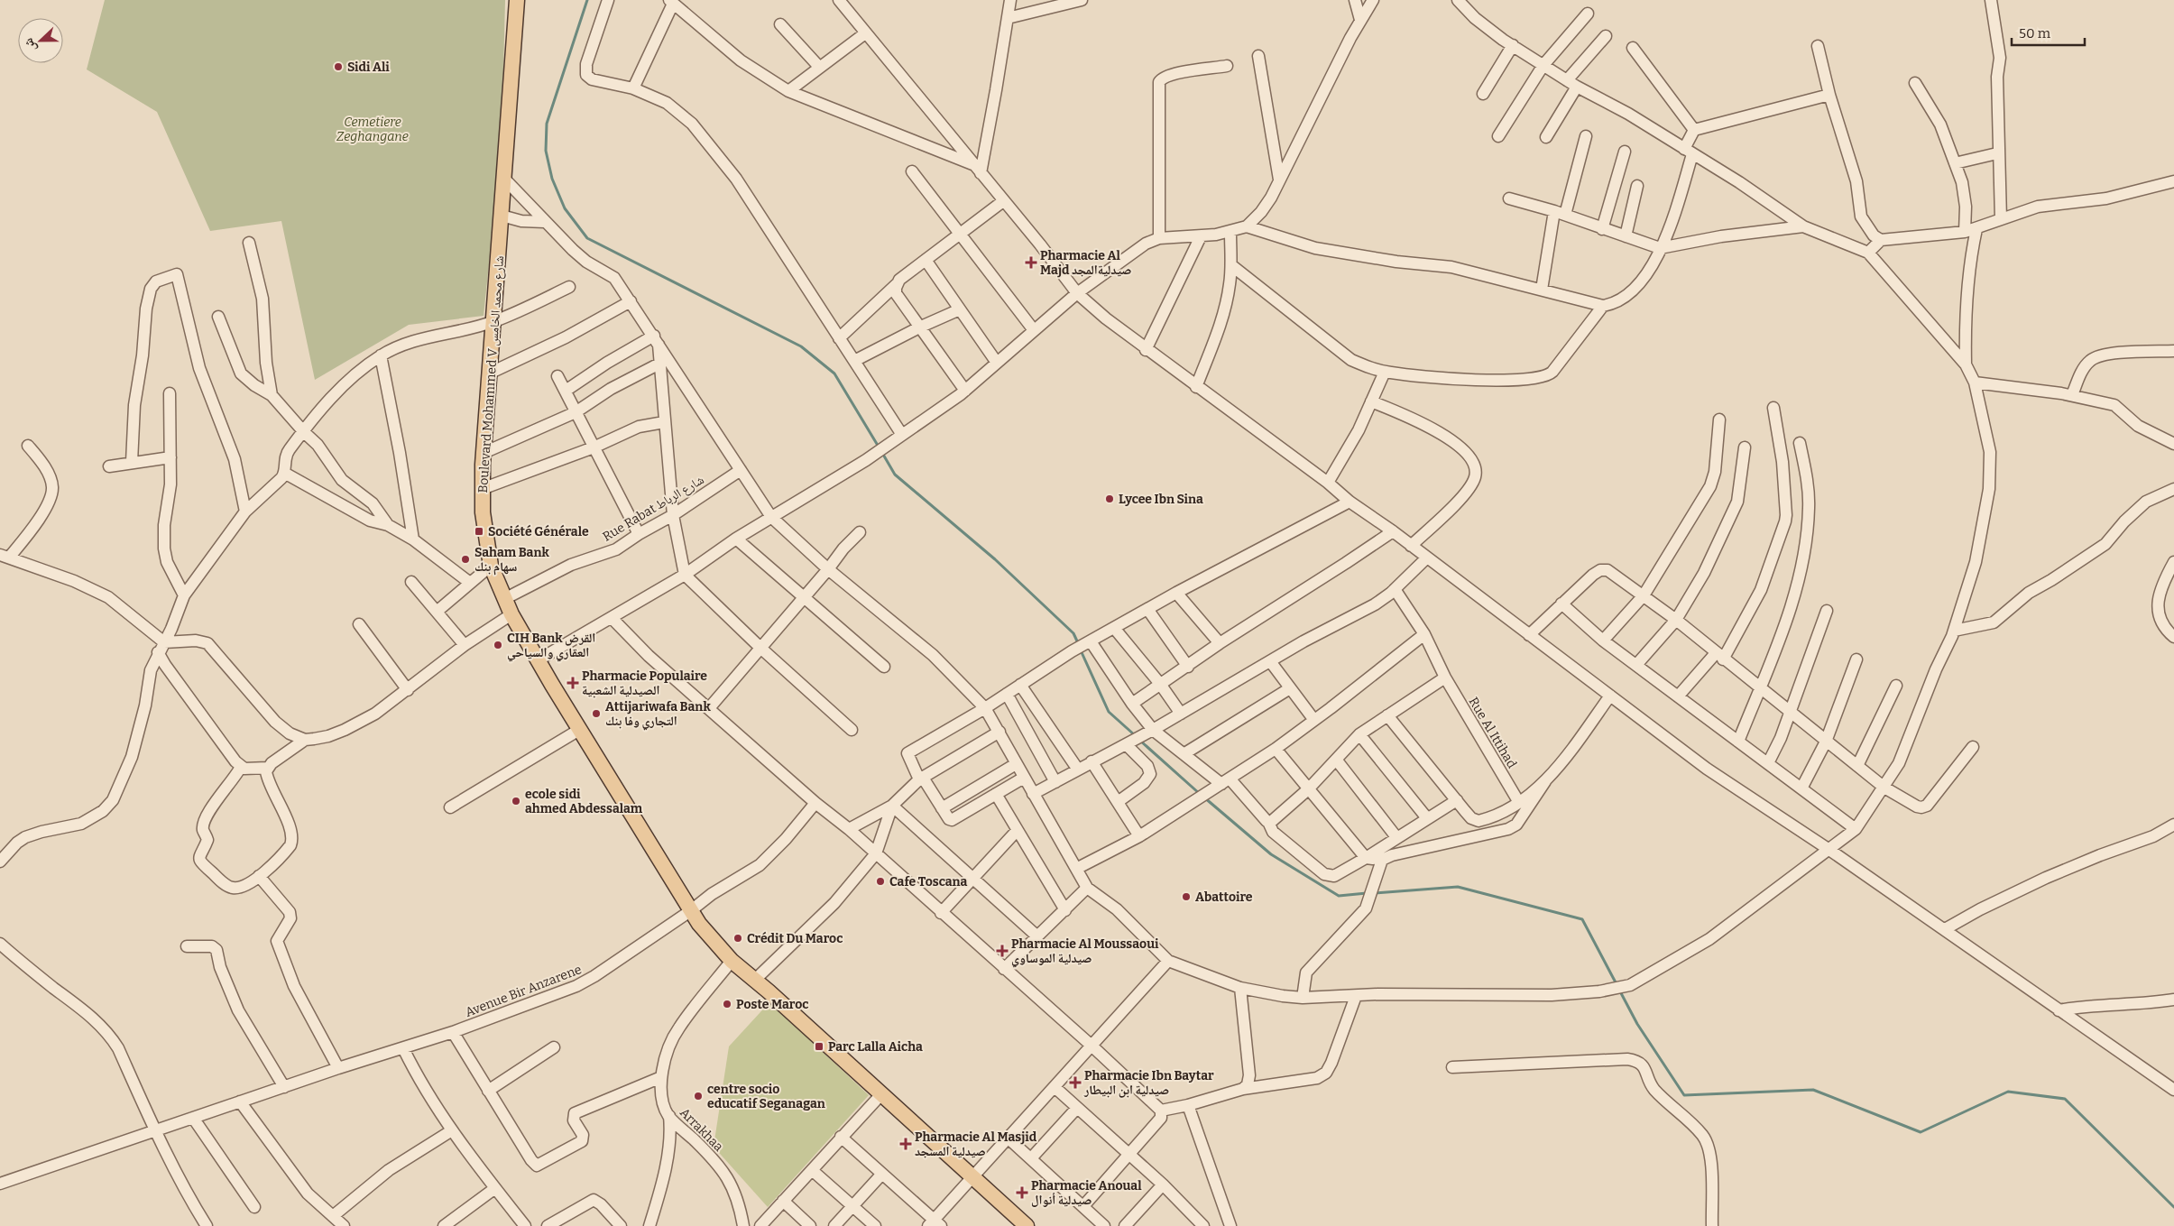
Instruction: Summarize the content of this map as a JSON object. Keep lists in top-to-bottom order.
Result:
{
  "streets": {
    "main road": ["Boulevard Mohammed V شارع محمد الخامس"],
    "street": [
      "Rue Rabat شارع الرباط",
      "Rue Al Ittihad",
      "Avenue Bir Anzarene",
      "Arrakhaa"
    ]
  },
  "crossings": [
    ["Boulevard Mohammed V شارع محمد الخامس", "Rue Rabat شارع الرباط"],
    ["Boulevard Mohammed V شارع محمد الخامس", "Avenue Bir Anzarene"],
    ["Boulevard Mohammed V شارع محمد الخامس", "Arrakhaa"]
  ],
  "parks": ["Cemetiere Zeghangane"],
  "places": {
    "other": [
      "Sidi Ali",
      "Lycee Ibn Sina",
      "Saham Bank سهام بنك",
      "CIH Bank القرض العقاري والسياحي",
      "Attijariwafa Bank التجاري وفا بنك",
      "ecole sidi ahmed Abdessalam",
      "Cafe Toscana",
      "Abattoire",
      "Crédit Du Maroc",
      "Poste Maroc",
      "centre socio educatif Seganagan"
    ],
    "health": [
      "Pharmacie Al Majd صيدليةالمجد",
      "Pharmacie Populaire الصيدلية الشعبية",
      "Pharmacie Al Moussaoui صيدلية الموساوي",
      "Pharmacie Ibn Baytar صيدلية ابن البيطار",
      "Pharmacie Al Masjid صيدلية المسجد",
      "Pharmacie Anoual صيدلية أنوال"
    ],
    "transit": ["Société Générale", "Parc Lalla Aicha"]
  },
  "scale_bar": "50 m",
  "north": "left"
}
